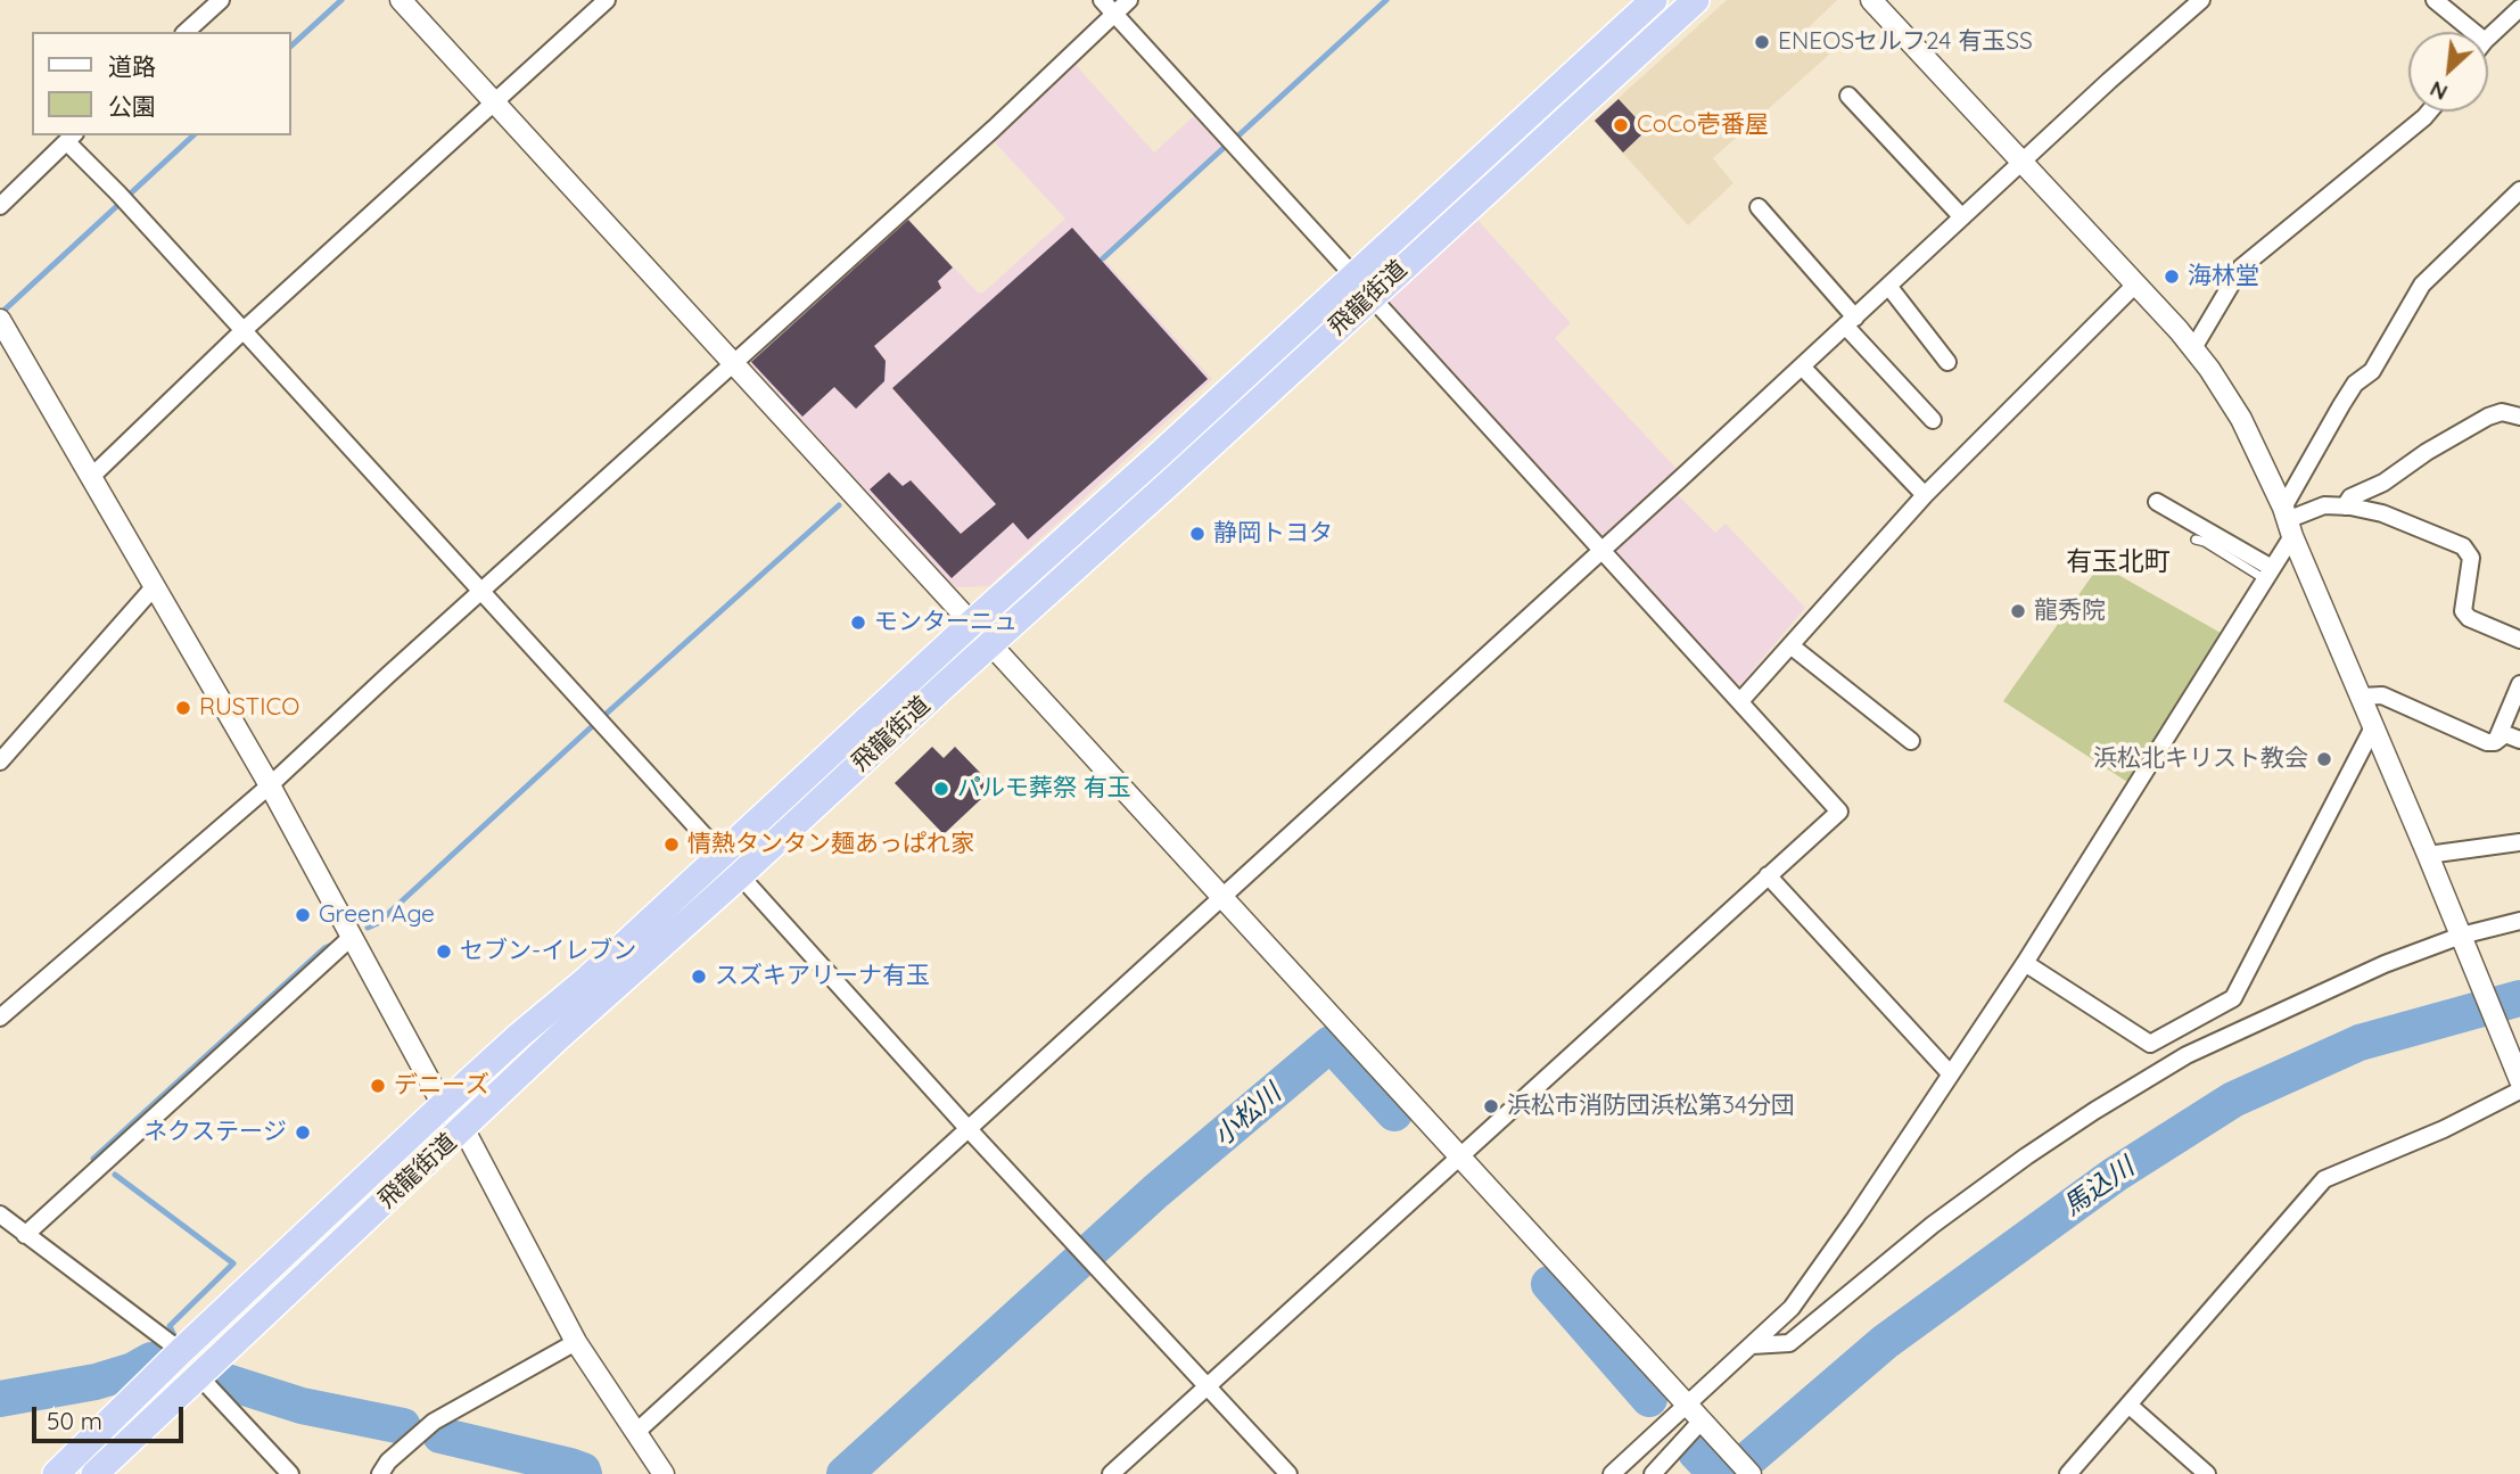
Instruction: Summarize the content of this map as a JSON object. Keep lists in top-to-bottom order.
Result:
{
  "streets": {
    "highway": ["飛龍街道"]
  },
  "districts": ["有玉北町"],
  "water": ["小松川", "馬込川"],
  "places": [
    "ENEOSセルフ24 有玉SS",
    "CoCo壱番屋",
    "海林堂",
    "静岡トヨタ",
    "龍秀院",
    "モンターニュ",
    "RUSTICO",
    "浜松北キリスト教会",
    "パルモ葬祭 有玉",
    "情熱タンタン麺あっぱれ家",
    "Green Age",
    "セブン-イレブン",
    "スズキアリーナ有玉",
    "デニーズ",
    "浜松市消防団浜松第34分団",
    "ネクステージ"
  ],
  "legend": ["道路", "公園"],
  "scale_bar": "50 m",
  "north": "bottom left"
}
